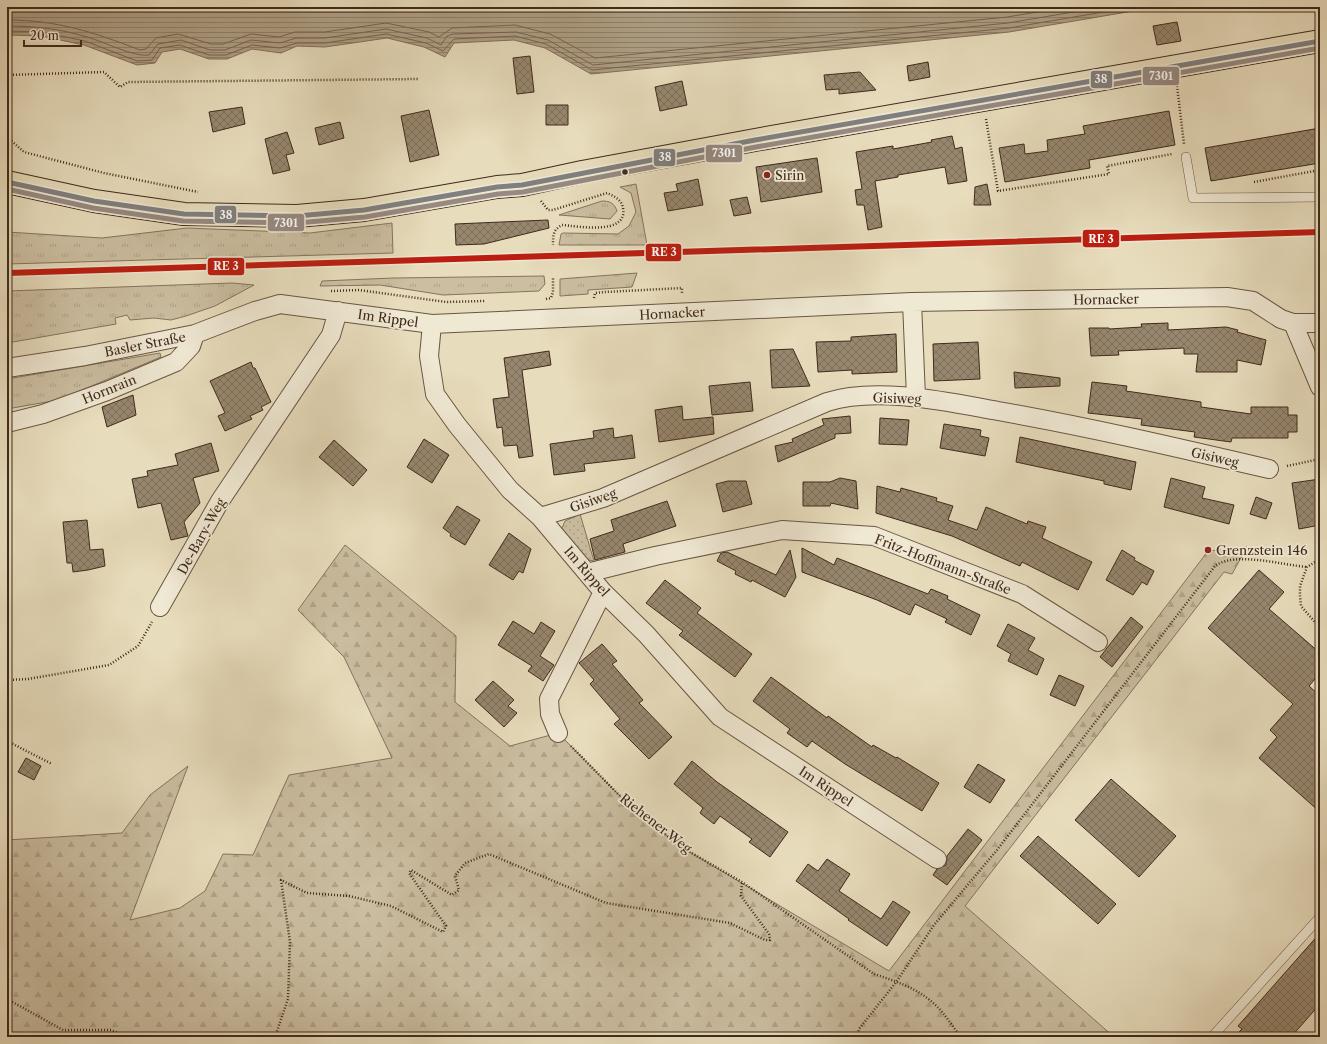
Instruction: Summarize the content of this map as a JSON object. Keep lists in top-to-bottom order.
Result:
{
  "streets": {
    "street": [
      "Hornacker",
      "Im Rippel",
      "Basler Straße",
      "Hornrain",
      "Gisiweg",
      "De-Bary-Weg",
      "Fritz-Hoffmann-Straße"
    ],
    "path": ["Riehener Weg"]
  },
  "crossings": [
    ["Hornacker", "Im Rippel"],
    ["Im Rippel", "Basler Straße"],
    ["Im Rippel", "Gisiweg"],
    ["Im Rippel", "De-Bary-Weg"],
    ["Im Rippel", "Fritz-Hoffmann-Straße"],
    ["Basler Straße", "Hornrain"]
  ],
  "places": ["Sirin", "Grenzstein 146"],
  "lines": ["transit line 38", "transit line 7301"],
  "scale_bar": "20 m"
}
